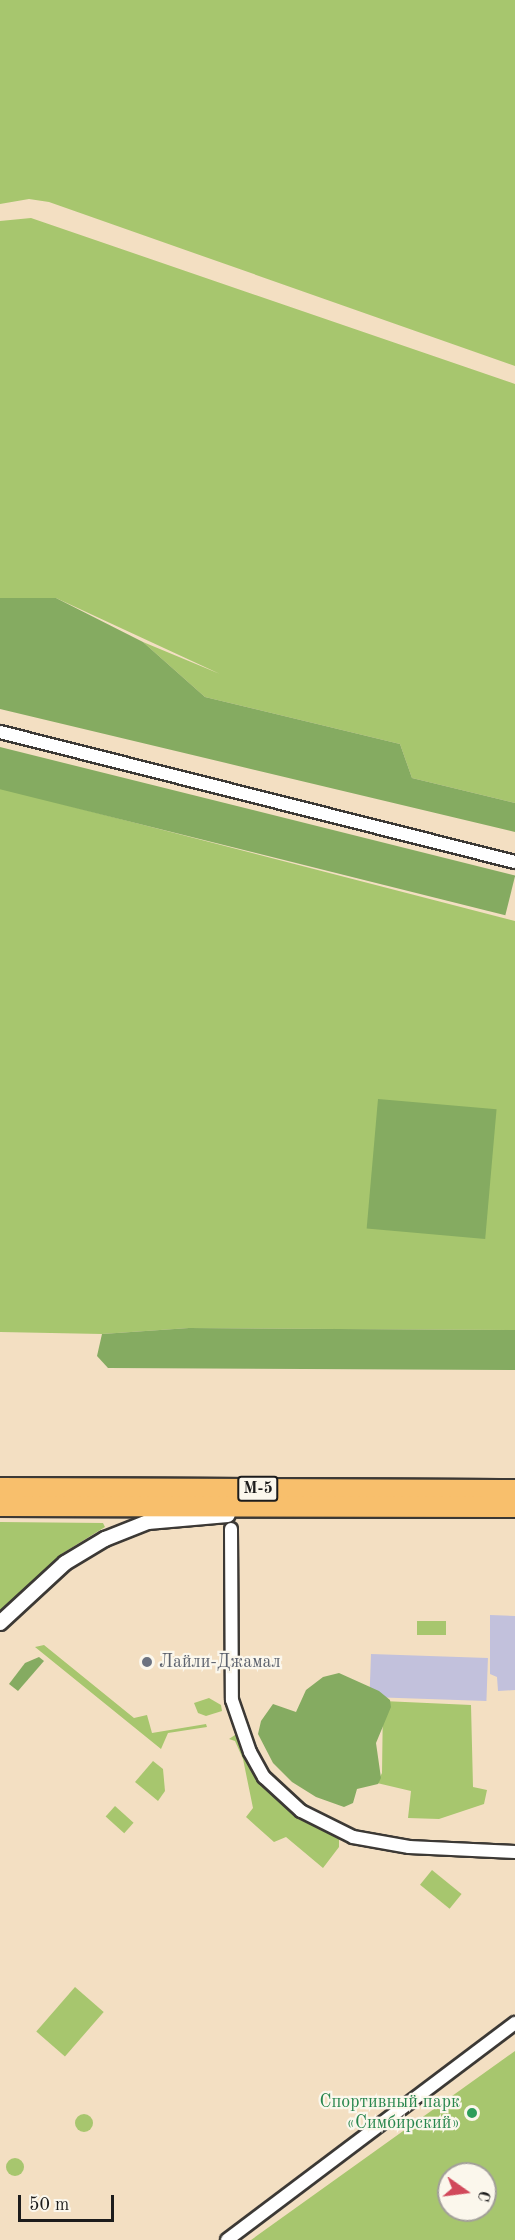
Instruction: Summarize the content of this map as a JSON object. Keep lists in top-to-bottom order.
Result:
{
  "streets": {
    "highway": ["М-5"]
  },
  "places": ["Лайли-Джамал", "Спортивный парк «Симбирский»"],
  "scale_bar": "50 m",
  "north": "right"
}
